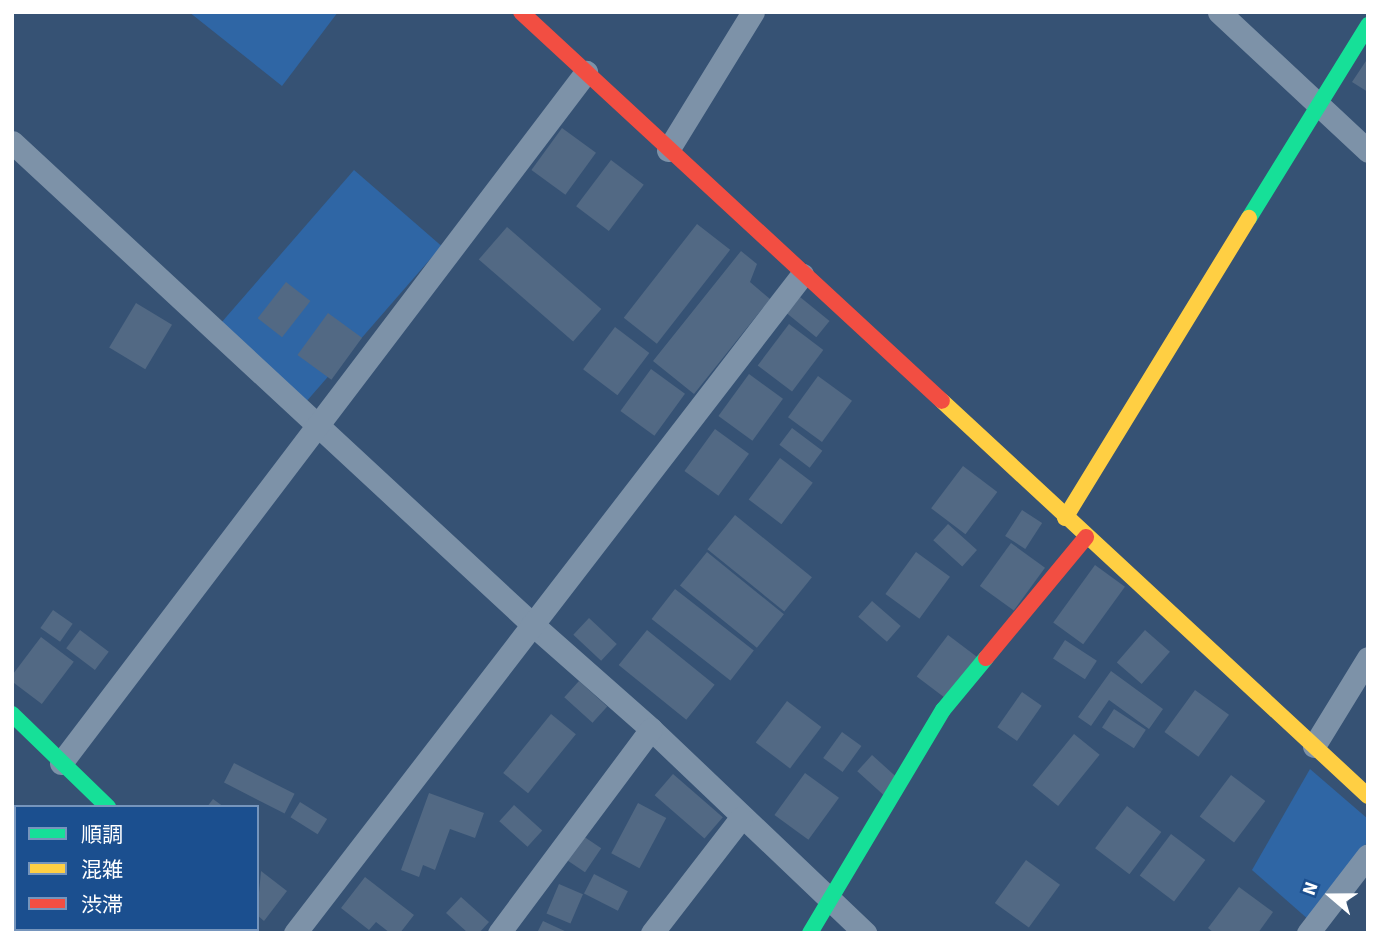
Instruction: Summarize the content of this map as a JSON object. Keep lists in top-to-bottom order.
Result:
{
  "legend": ["順調", "混雑", "渋滞"],
  "north": "left"
}
